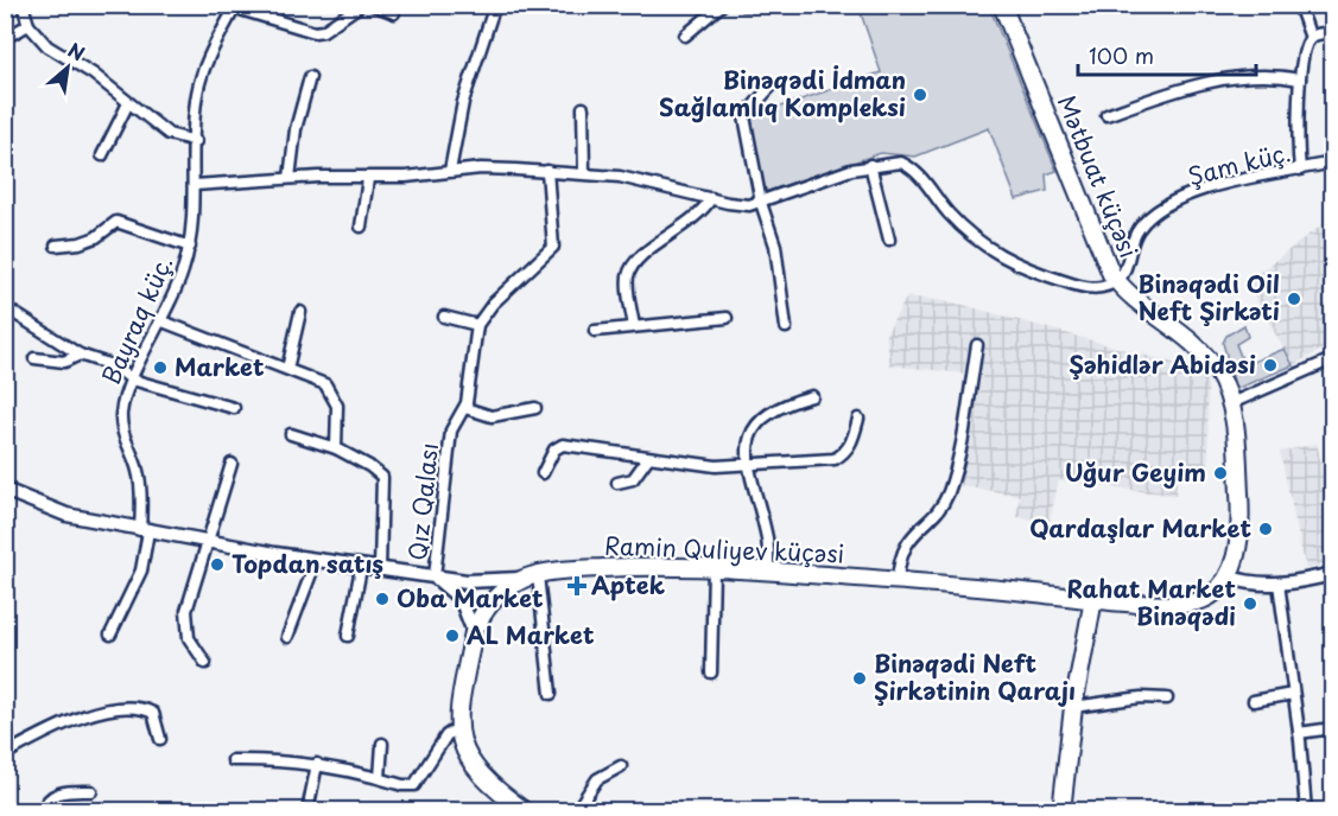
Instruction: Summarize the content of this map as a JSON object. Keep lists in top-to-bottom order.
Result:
{
  "streets": {
    "main road": ["Mətbuat küçəsi", "Ramin Quliyev küçəsi"],
    "street": ["Şam küç.", "Bayraq küç.", "Qız Qalası"]
  },
  "crossings": [
    ["Şam küç.", "Mətbuat küçəsi"],
    ["Mətbuat küçəsi", "Ramin Quliyev küçəsi"],
    ["Bayraq küç.", "Ramin Quliyev küçəsi"],
    ["Qız Qalası", "Ramin Quliyev küçəsi"]
  ],
  "places": {
    "other": [
      "Binəqədi İdman Sağlamlıq Kompleksi",
      "Binəqədi Oil Neft Şirkəti",
      "Şəhidlər Abidəsi",
      "Market",
      "Uğur Geyim",
      "Qardaşlar Market",
      "Topdan satış",
      "Oba Market",
      "Rahat Market Binəqədi",
      "AL Market",
      "Binəqədi Neft Şirkətinin Qarajı"
    ],
    "health": ["Aptek"]
  },
  "scale_bar": "100 m",
  "north": "top right"
}
